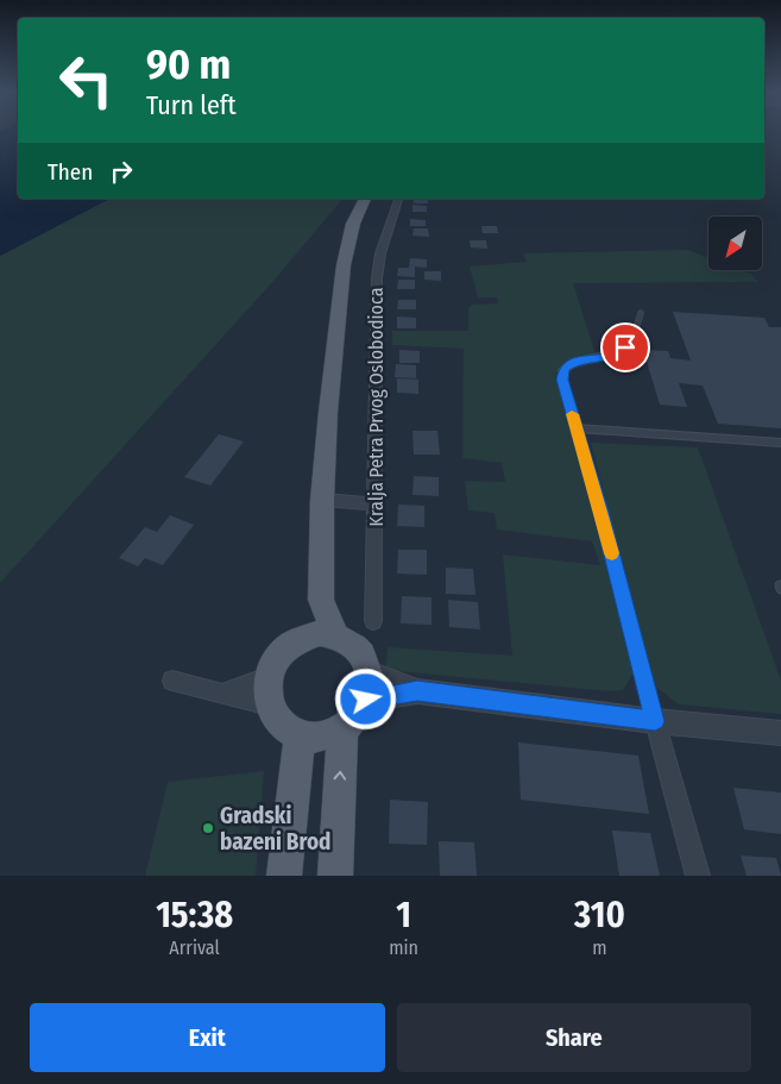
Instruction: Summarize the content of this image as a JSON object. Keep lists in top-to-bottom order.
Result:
{
  "streets": {
    "main road": ["Kralja Petra Prvog Oslobodioca"]
  },
  "places": ["Gradski bazeni Brod"],
  "north": "bottom left",
  "page": {
    "turn": ["90 m", "Turn left"],
    "then": "Then",
    "eta": [
      "15:38",
      "Arrival",
      "1",
      "min",
      "310",
      "m"
    ],
    "buttons": ["Exit", "Share"]
  }
}
